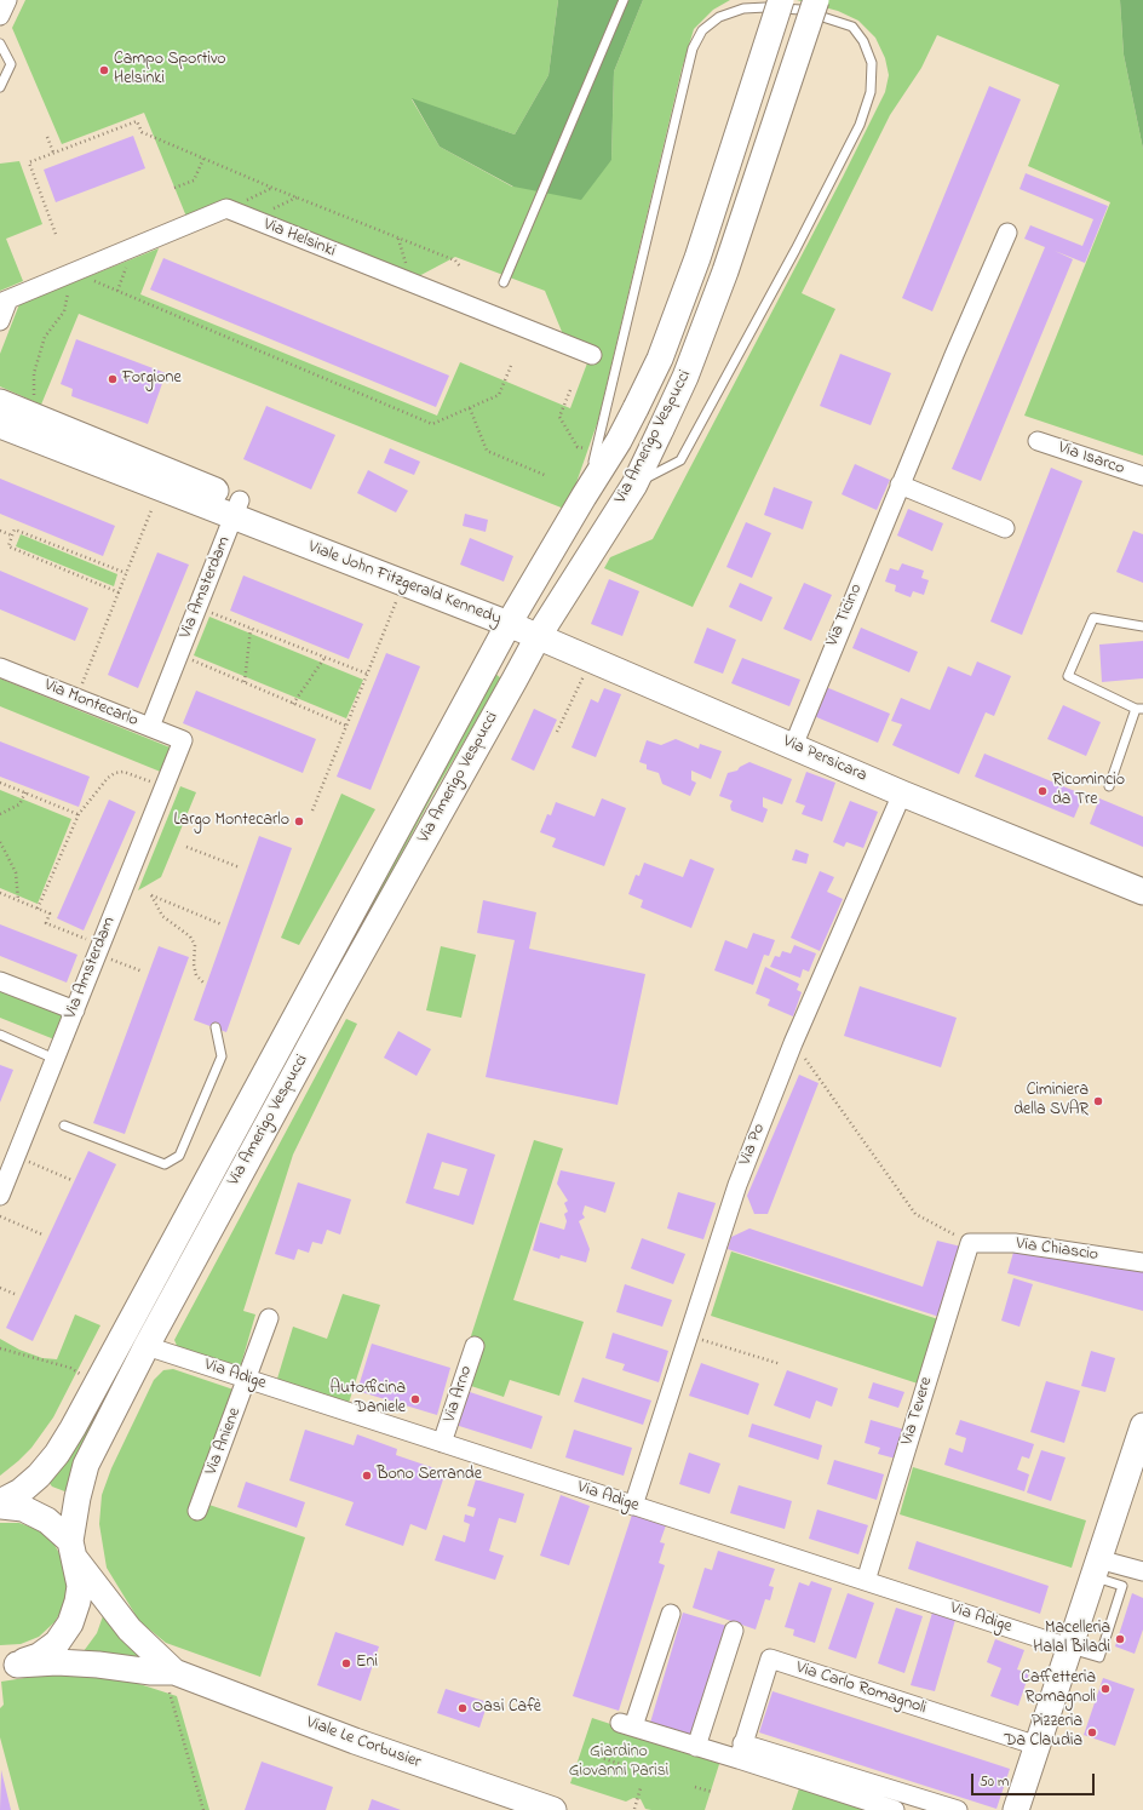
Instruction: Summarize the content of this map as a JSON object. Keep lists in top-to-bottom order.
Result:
{
  "streets": {
    "street": [
      "Via Helsinki",
      "Via Amerigo Vespucci",
      "Via Isarco",
      "Viale John Fitzgerald Kennedy",
      "Via Amsterdam",
      "Via Ticino",
      "Via Montecarlo",
      "Via Persicara",
      "Via Po",
      "Via Chiascio",
      "Via Adige",
      "Via Arno",
      "Via Tevere",
      "Via Aniene",
      "Via Carlo Romagnoli",
      "Viale Le Corbusier"
    ]
  },
  "crossings": [
    ["Via Amerigo Vespucci", "Viale John Fitzgerald Kennedy"],
    ["Via Amerigo Vespucci", "Via Persicara"],
    ["Via Amerigo Vespucci", "Via Adige"],
    ["Via Amerigo Vespucci", "Viale Le Corbusier"],
    ["Viale John Fitzgerald Kennedy", "Via Amsterdam"],
    ["Viale John Fitzgerald Kennedy", "Via Persicara"],
    ["Via Amsterdam", "Via Montecarlo"],
    ["Via Ticino", "Via Persicara"],
    ["Via Persicara", "Via Po"],
    ["Via Po", "Via Adige"],
    ["Via Chiascio", "Via Tevere"],
    ["Via Adige", "Via Arno"],
    ["Via Adige", "Via Tevere"],
    ["Via Adige", "Via Aniene"]
  ],
  "parks": ["Giardino Giovanni Parisi"],
  "places": [
    "Campo Sportivo Helsinki",
    "Forgione",
    "Ricomincio da Tre",
    "Largo Montecarlo",
    "Ciminiera della SVAR",
    "Autofficina Daniele",
    "Bono Serrande",
    "Macelleria Halal Biladi",
    "Eni",
    "Caffetteria Romagnoli",
    "Oasi Cafè",
    "Pizzeria Da Claudia"
  ],
  "scale_bar": "50 m"
}
